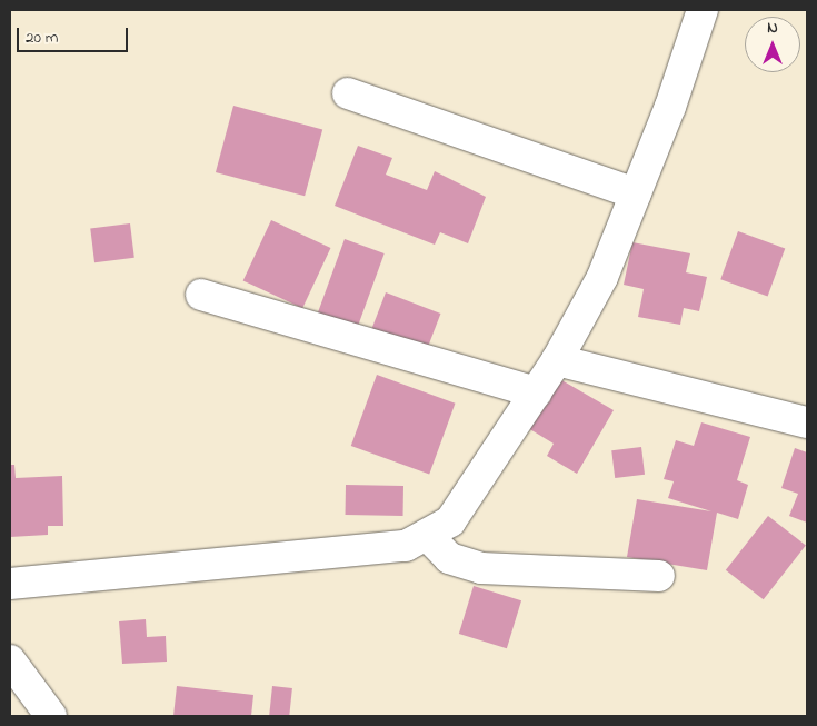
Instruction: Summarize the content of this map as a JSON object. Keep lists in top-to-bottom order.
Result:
{
  "scale_bar": "20 m",
  "north": "top"
}
